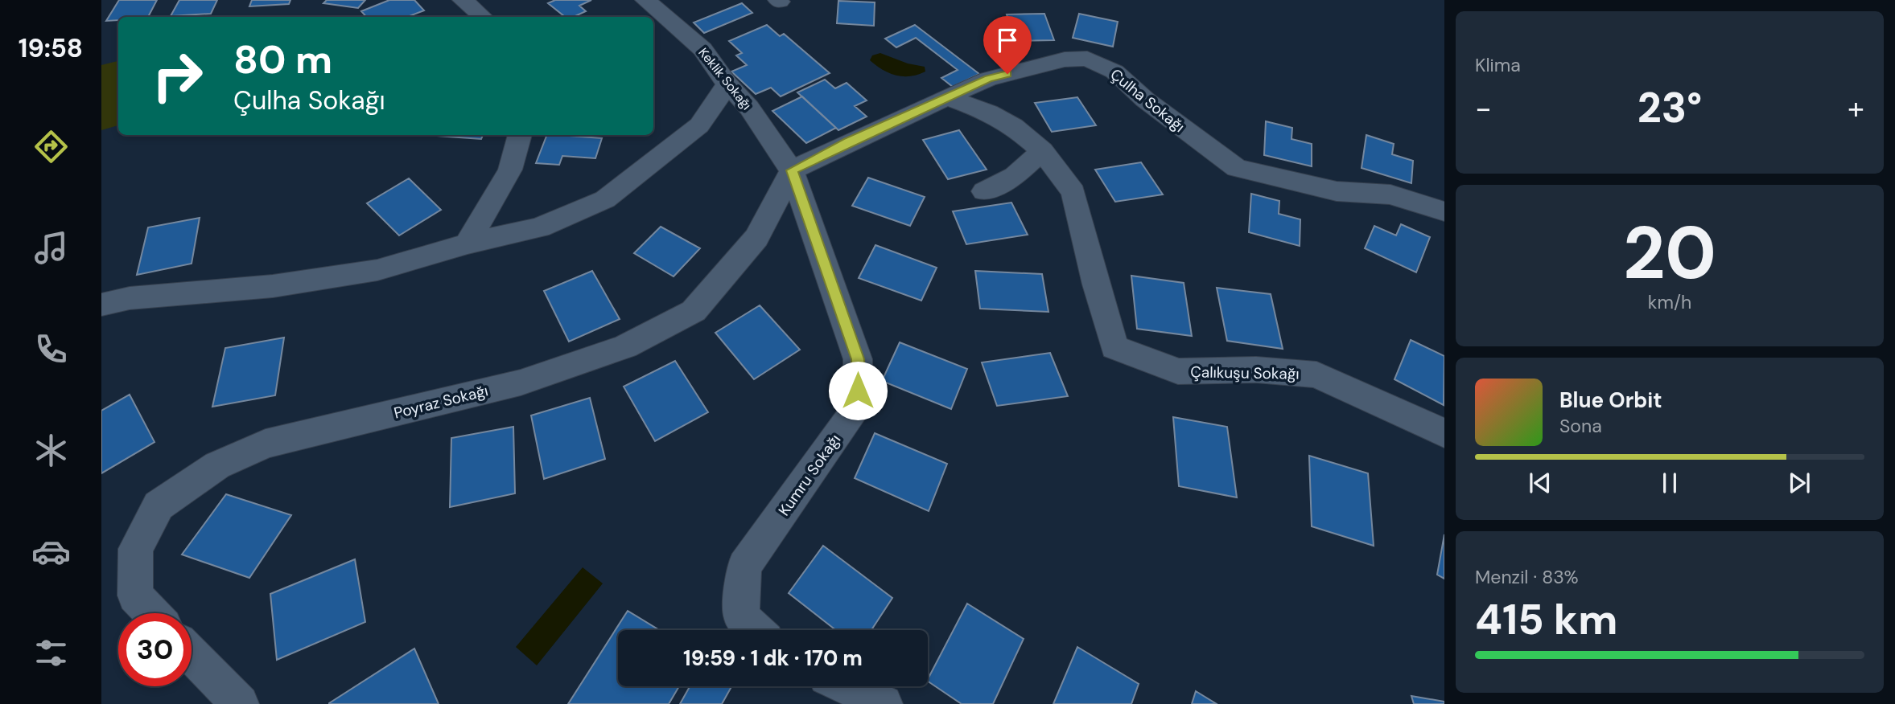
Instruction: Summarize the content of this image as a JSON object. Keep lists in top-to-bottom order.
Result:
{
  "streets": {
    "street": [
      "Keklik Sokağı",
      "Çulha Sokağı",
      "Çalıkuşu Sokağı",
      "Poyraz Sokağı",
      "Kumru Sokağı"
    ]
  },
  "crossings": [
    ["Keklik Sokağı", "Çulha Sokağı"],
    ["Keklik Sokağı", "Poyraz Sokağı"],
    ["Keklik Sokağı", "Kumru Sokağı"],
    ["Çulha Sokağı", "Çalıkuşu Sokağı"],
    ["Çulha Sokağı", "Poyraz Sokağı"],
    ["Çulha Sokağı", "Kumru Sokağı"],
    ["Poyraz Sokağı", "Kumru Sokağı"]
  ],
  "page": {
    "tabs": "19:58",
    "tile": [
      "Klima",
      ["20", "km/h"],
      ["Menzil · 83%", "415 km"]
    ],
    "turn": ["80 m", "Çulha Sokağı"],
    "heat": ["−", "23°", "+"],
    "song": ["Blue Orbit", "Sona"],
    "limit": "30",
    "trip": "19:59 · 1 dk · 170 m"
  }
}
